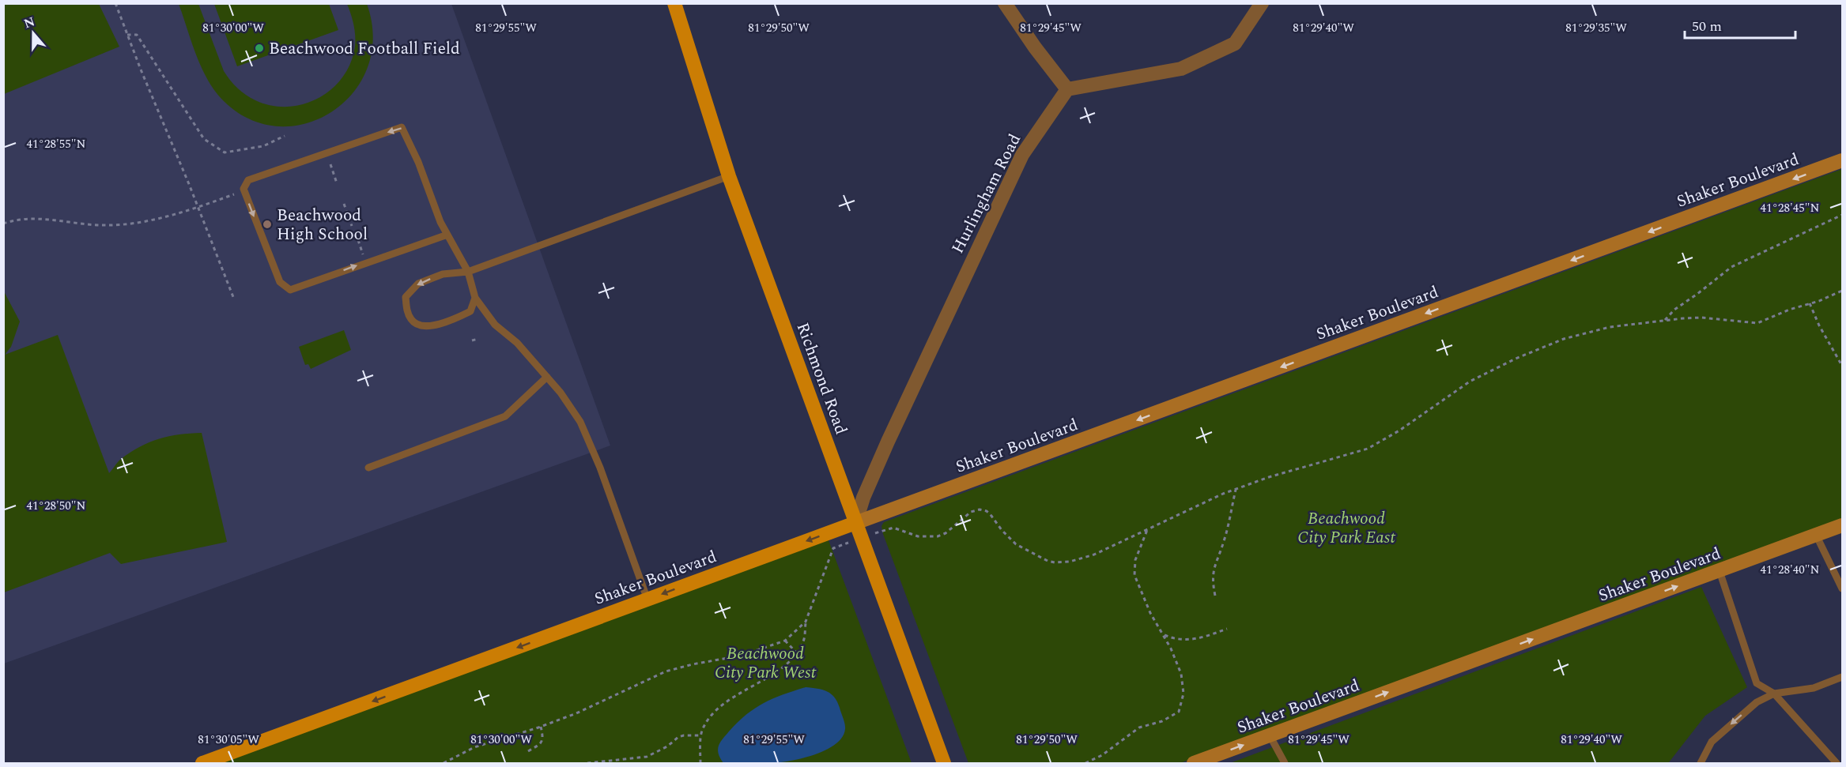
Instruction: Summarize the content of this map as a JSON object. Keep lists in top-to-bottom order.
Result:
{
  "streets": {
    "main road": ["Shaker Boulevard", "Richmond Road"],
    "street": ["Hurlingham Road"]
  },
  "crossings": [
    ["Shaker Boulevard", "Hurlingham Road"],
    ["Shaker Boulevard", "Richmond Road"],
    ["Hurlingham Road", "Richmond Road"]
  ],
  "parks": ["Beachwood City Park East", "Beachwood City Park West"],
  "places": ["Beachwood Football Field", "Beachwood High School"],
  "scale_bar": "50 m",
  "north": "top",
  "coordinates": [
    "81°30'00\"W",
    "81°29'55\"W",
    "81°29'50\"W",
    "81°29'45\"W",
    "81°29'40\"W",
    "81°29'35\"W",
    "41°28'55\"N",
    "41°28'45\"N",
    "41°28'50\"N",
    "41°28'40\"N",
    "81°30'05\"W"
  ]
}
